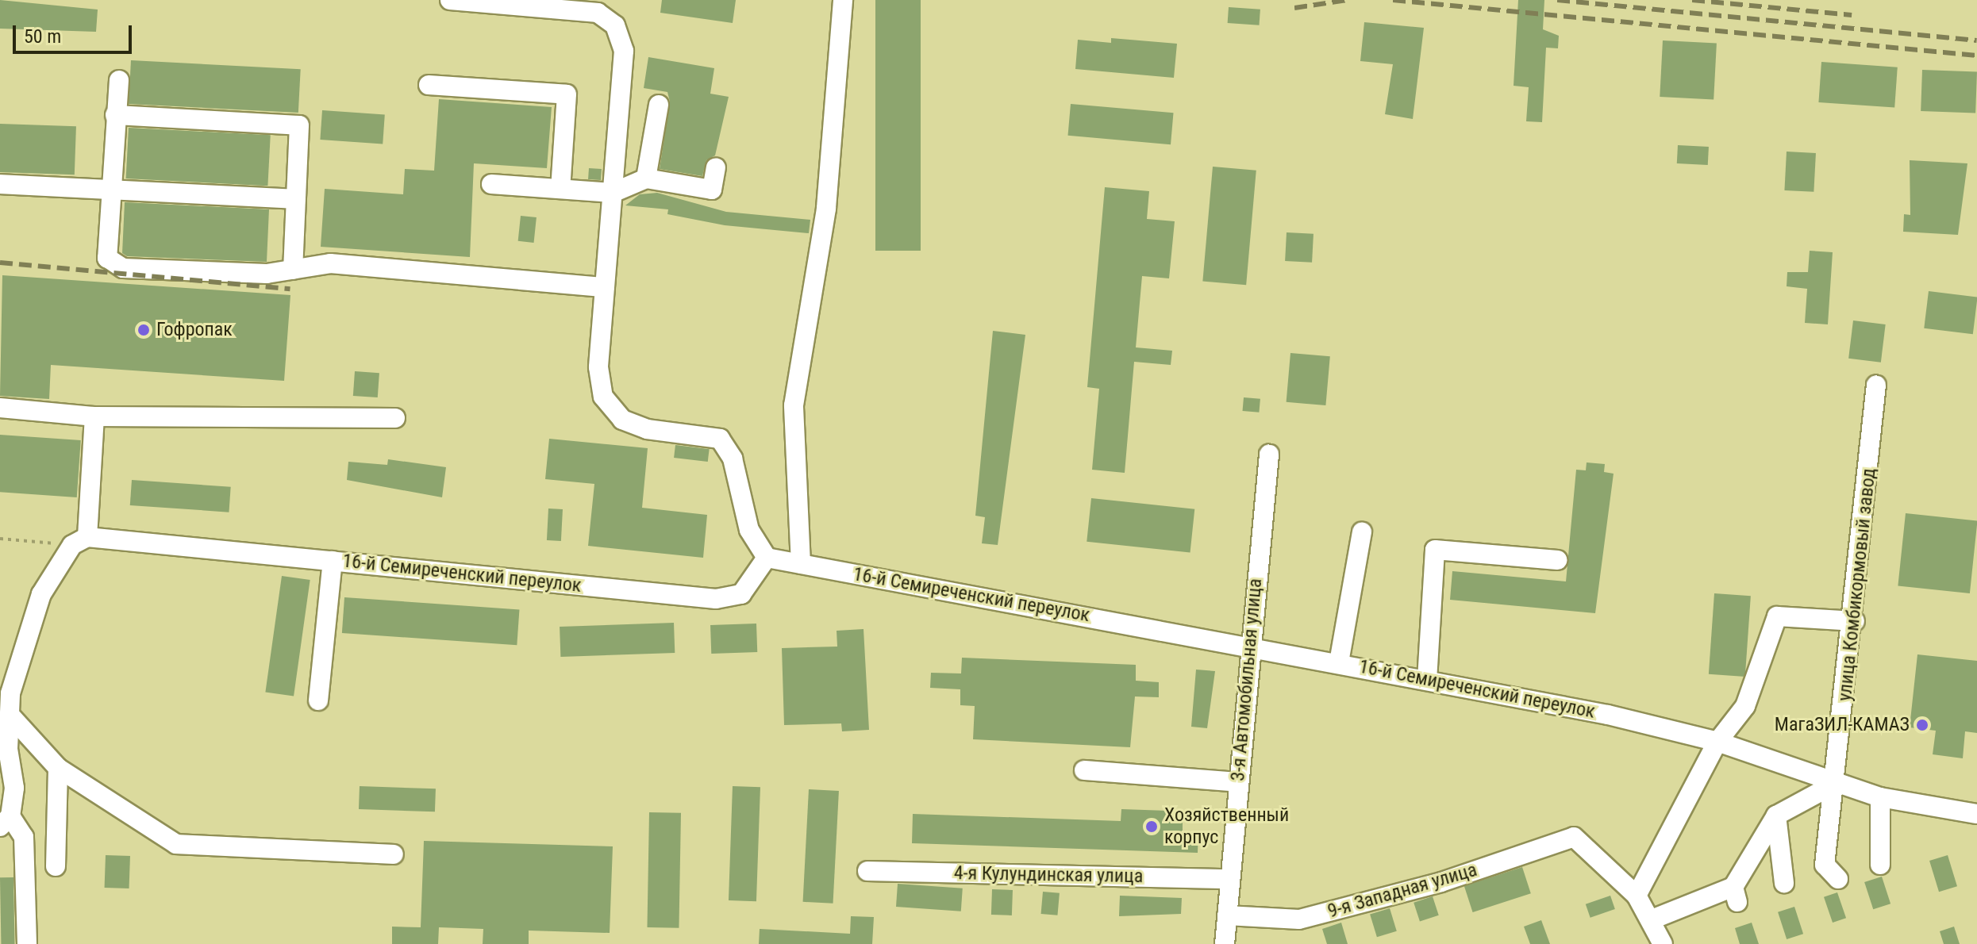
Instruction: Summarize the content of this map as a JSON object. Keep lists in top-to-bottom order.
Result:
{
  "streets": {
    "street": [
      "16-й Семиреченский переулок",
      "улица Комбикормовый завод",
      "3-я Автомобильная улица",
      "4-я Кулундинская улица",
      "9-я Западная улица"
    ]
  },
  "crossings": [
    ["16-й Семиреченский переулок", "улица Комбикормовый завод"],
    ["16-й Семиреченский переулок", "3-я Автомобильная улица"],
    ["3-я Автомобильная улица", "4-я Кулундинская улица"],
    ["3-я Автомобильная улица", "9-я Западная улица"]
  ],
  "places": ["Гофропак", "МагаЗИЛ-КАМАЗ", "Хозяйственный корпус"],
  "scale_bar": "50 m"
}
